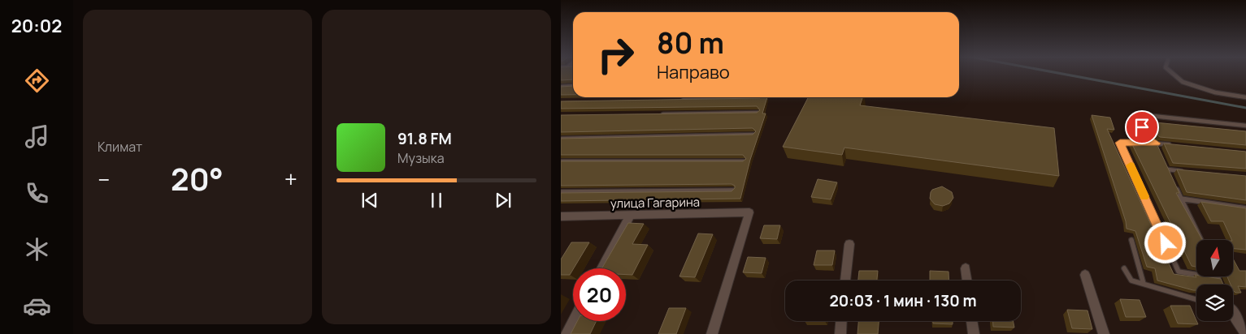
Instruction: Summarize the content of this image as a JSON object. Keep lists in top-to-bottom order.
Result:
{
  "streets": {
    "street": ["улица Гагарина"]
  },
  "north": "top",
  "page": {
    "tabs": "20:02",
    "tile": "Климат",
    "turn": ["80 m", "Направо"],
    "song": ["91.8 FM", "Музыка"],
    "heat": ["−", "20°", "+"],
    "limit": "20",
    "trip": "20:03 · 1 мин · 130 m"
  }
}
